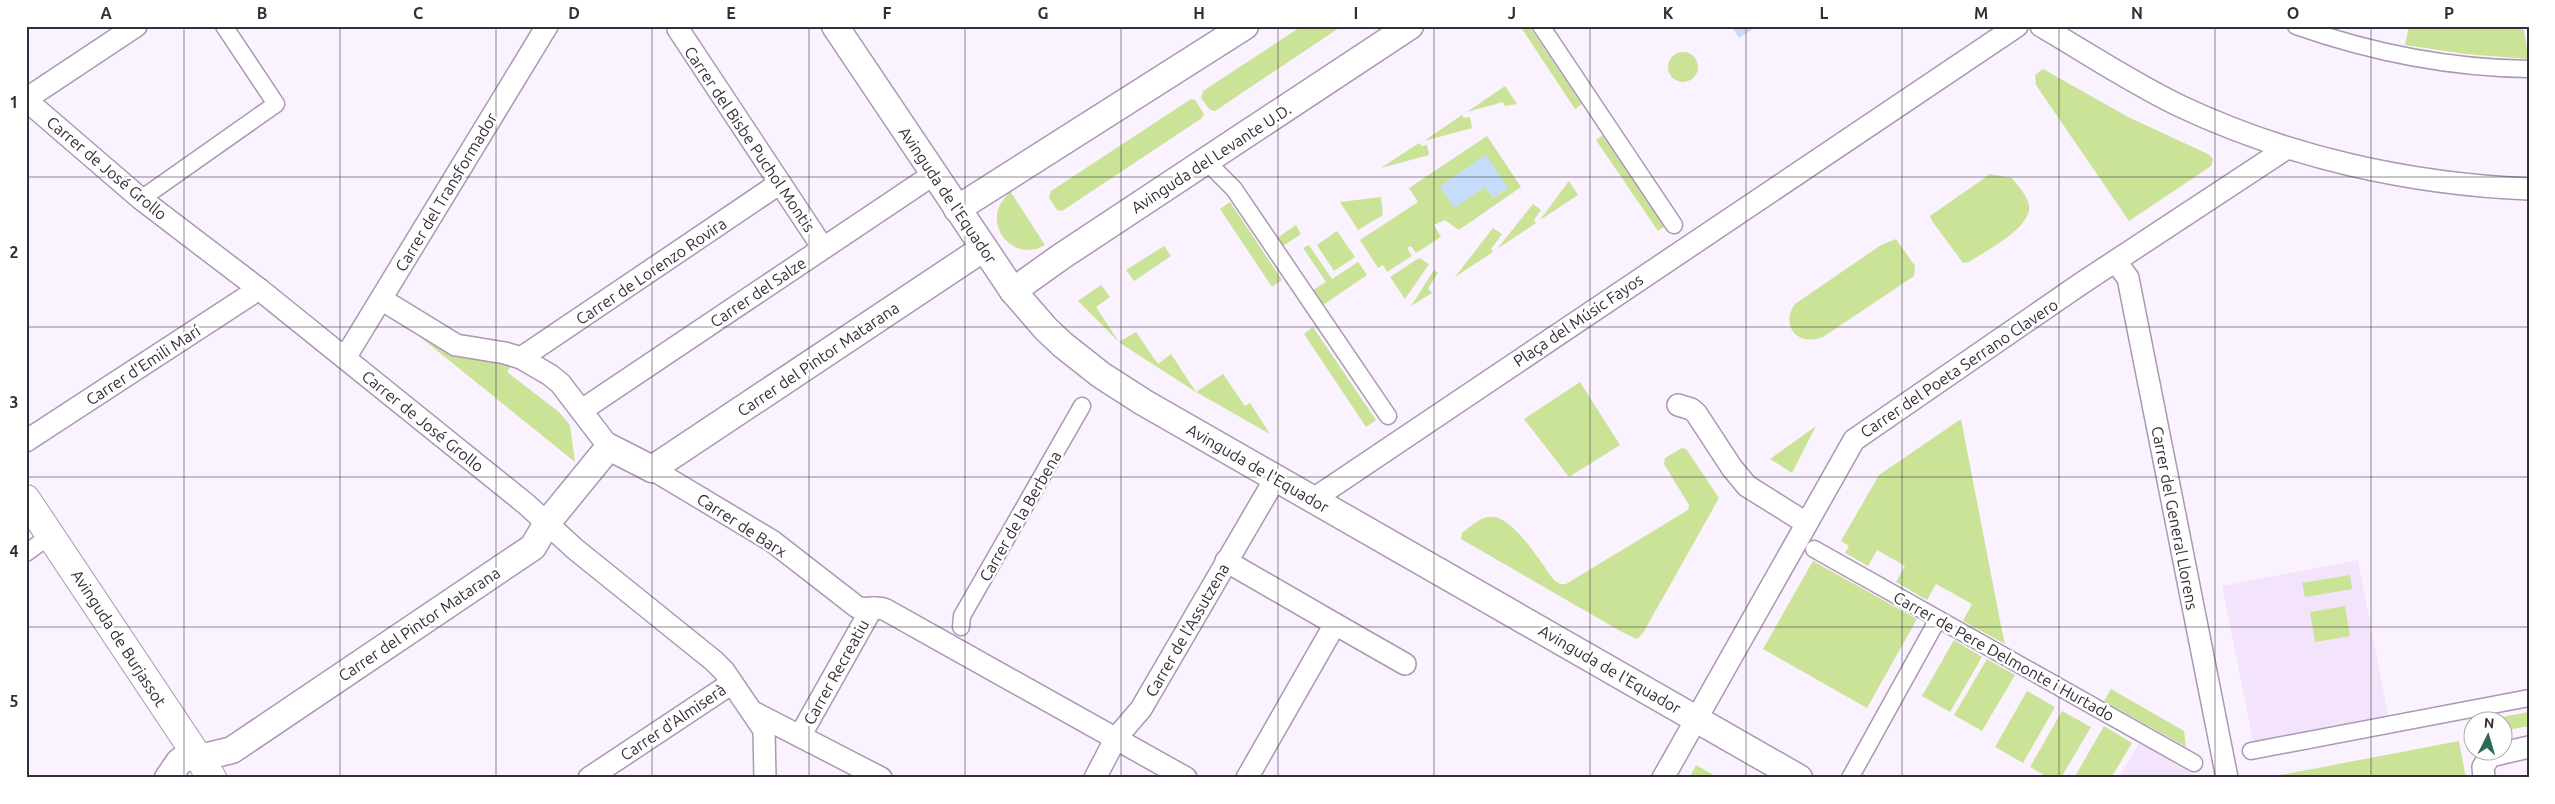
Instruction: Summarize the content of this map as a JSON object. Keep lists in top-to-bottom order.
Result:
{
  "streets": {
    "main road": ["Avinguda de Burjassot"],
    "street": [
      "Carrer del Bisbe Puchol Montis",
      "Avinguda del Levante U.D.",
      "Carrer de José Grollo",
      "Carrer del Transformador",
      "Avinguda de l'Equador",
      "Carrer de Lorenzo Rovira",
      "Carrer del Salze",
      "Plaça del Músic Fayos",
      "Carrer del Pintor Matarana",
      "Carrer d'Emili Marí",
      "Carrer del Poeta Serrano Clavero",
      "Carrer de la Berbena",
      "Carrer del General Llorens",
      "Carrer de Barx",
      "Carrer de l'Assutzena",
      "Carrer de Pere Delmonte i Hurtado",
      "Carrer Recreatiu",
      "Carrer d'Almiserà"
    ]
  },
  "crossings": [
    ["Carrer del Bisbe Puchol Montis", "Carrer de Lorenzo Rovira"],
    ["Carrer del Bisbe Puchol Montis", "Carrer del Salze"],
    ["Avinguda del Levante U.D.", "Avinguda de l'Equador"],
    ["Carrer de José Grollo", "Carrer del Transformador"],
    ["Carrer de José Grollo", "Carrer del Pintor Matarana"],
    ["Carrer de José Grollo", "Carrer d'Emili Marí"],
    ["Carrer de José Grollo", "Carrer d'Almiserà"],
    ["Carrer del Transformador", "Carrer de Barx"],
    ["Avinguda de l'Equador", "Carrer del Salze"],
    ["Avinguda de l'Equador", "Plaça del Músic Fayos"],
    ["Avinguda de l'Equador", "Carrer del Pintor Matarana"],
    ["Avinguda de l'Equador", "Carrer del Poeta Serrano Clavero"],
    ["Avinguda de l'Equador", "Carrer de l'Assutzena"],
    ["Carrer de Lorenzo Rovira", "Carrer de Barx"],
    ["Carrer del Salze", "Carrer de Barx"],
    ["Carrer del Pintor Matarana", "Carrer de Barx"],
    ["Carrer del Pintor Matarana", "Avinguda de Burjassot"],
    ["Carrer del Poeta Serrano Clavero", "Carrer del General Llorens"],
    ["Carrer de Barx", "Carrer de l'Assutzena"],
    ["Carrer de Barx", "Carrer Recreatiu"]
  ],
  "north": "top",
  "grid": {
    "columns": [
      "A",
      "B",
      "C",
      "D",
      "E",
      "F",
      "G",
      "H",
      "I",
      "J",
      "K",
      "L",
      "M",
      "N",
      "O",
      "P"
    ],
    "rows": [
      "1",
      "2",
      "3",
      "4",
      "5"
    ]
  }
}
